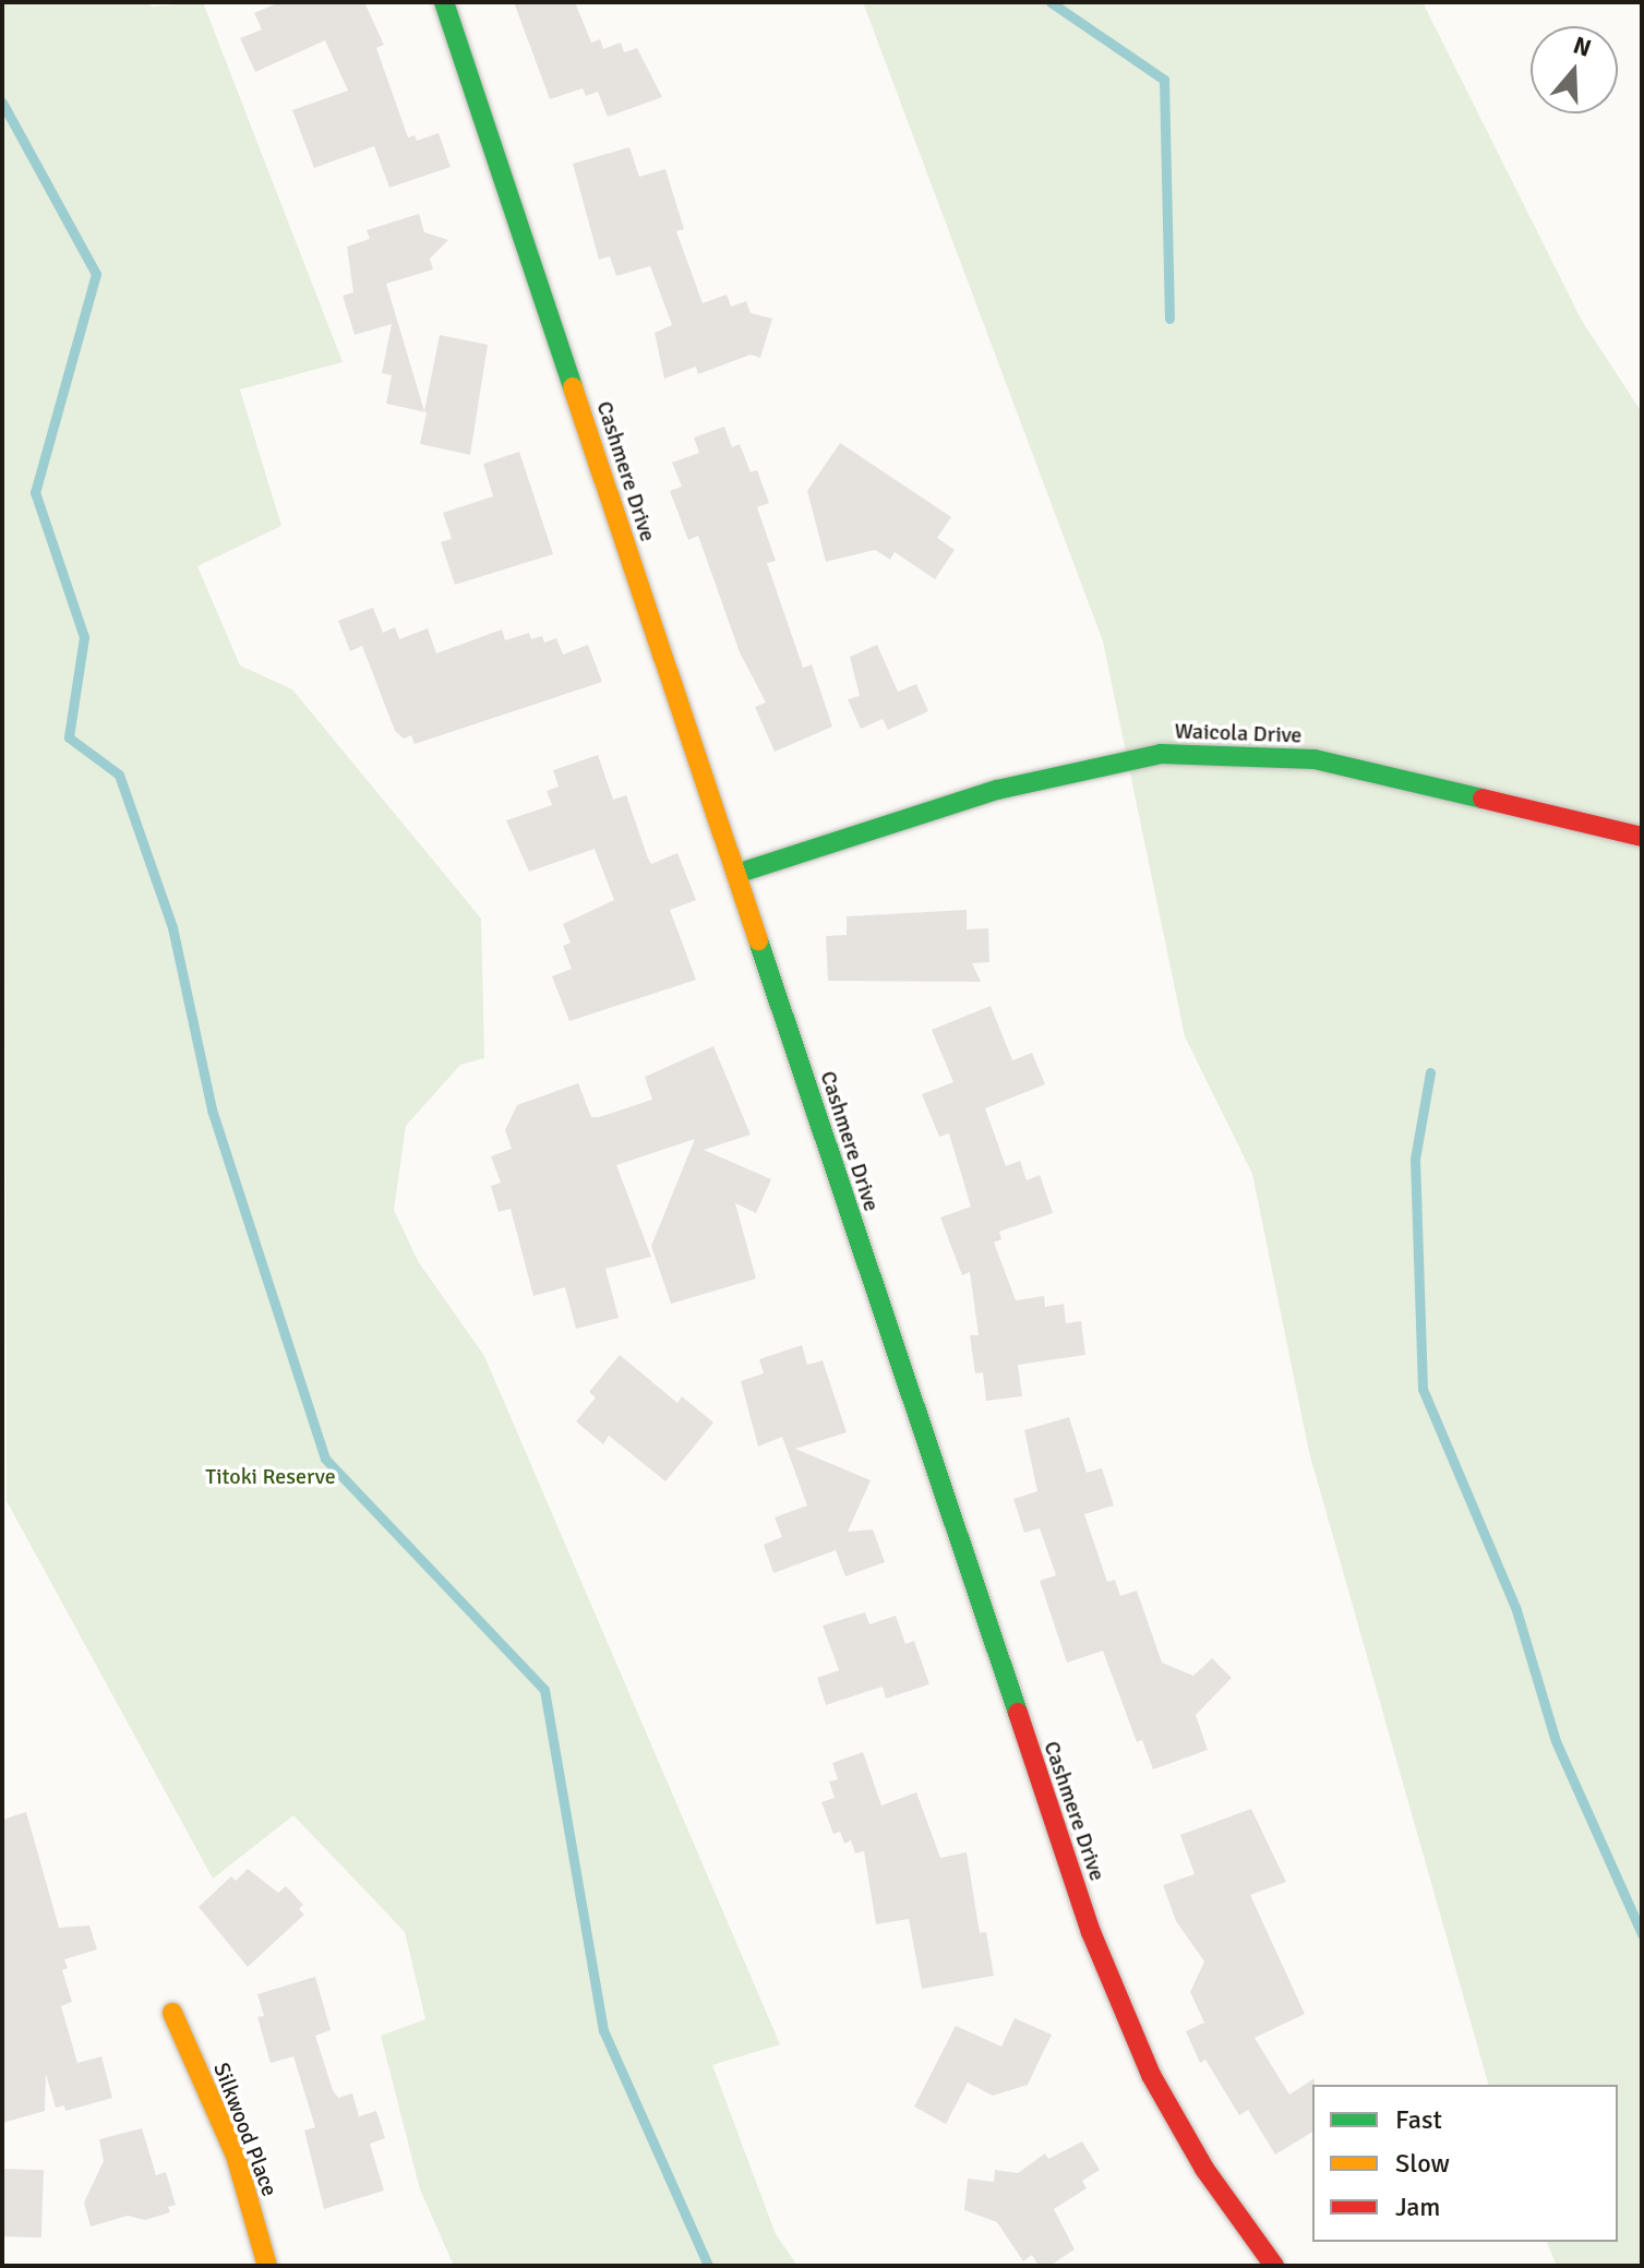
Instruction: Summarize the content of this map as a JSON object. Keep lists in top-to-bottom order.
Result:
{
  "streets": {
    "street": ["Cashmere Drive", "Waicola Drive", "Silkwood Place"]
  },
  "crossings": [
    ["Cashmere Drive", "Waicola Drive"]
  ],
  "parks": ["Titoki Reserve"],
  "legend": ["Fast", "Slow", "Jam"],
  "north": "top"
}
